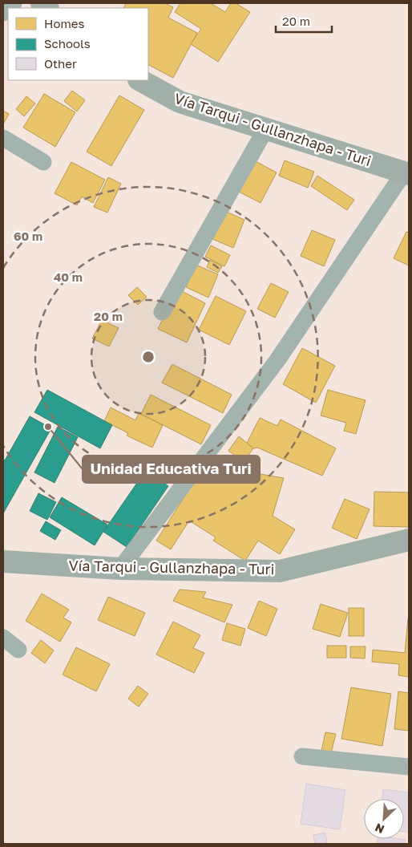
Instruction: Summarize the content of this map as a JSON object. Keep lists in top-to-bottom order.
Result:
{
  "streets": {
    "main road": ["Vía Tarqui - Gullanzhapa - Turi"]
  },
  "places": ["Unidad Educativa Turi"],
  "legend": ["Homes", "Schools", "Other"],
  "scale_bar": "20 m",
  "north": "bottom left",
  "rings": ["60 m", "40 m", "20 m"]
}
